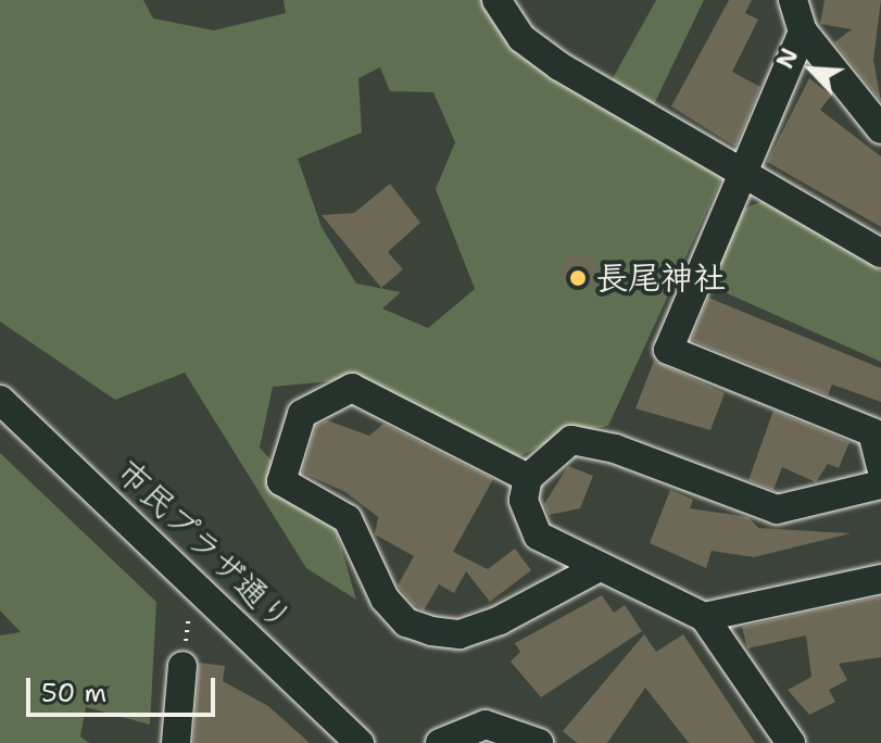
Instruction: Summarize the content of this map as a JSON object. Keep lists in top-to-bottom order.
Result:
{
  "streets": {
    "street": ["市民プラザ通り"]
  },
  "places": ["長尾神社"],
  "scale_bar": "50 m",
  "north": "top left"
}
